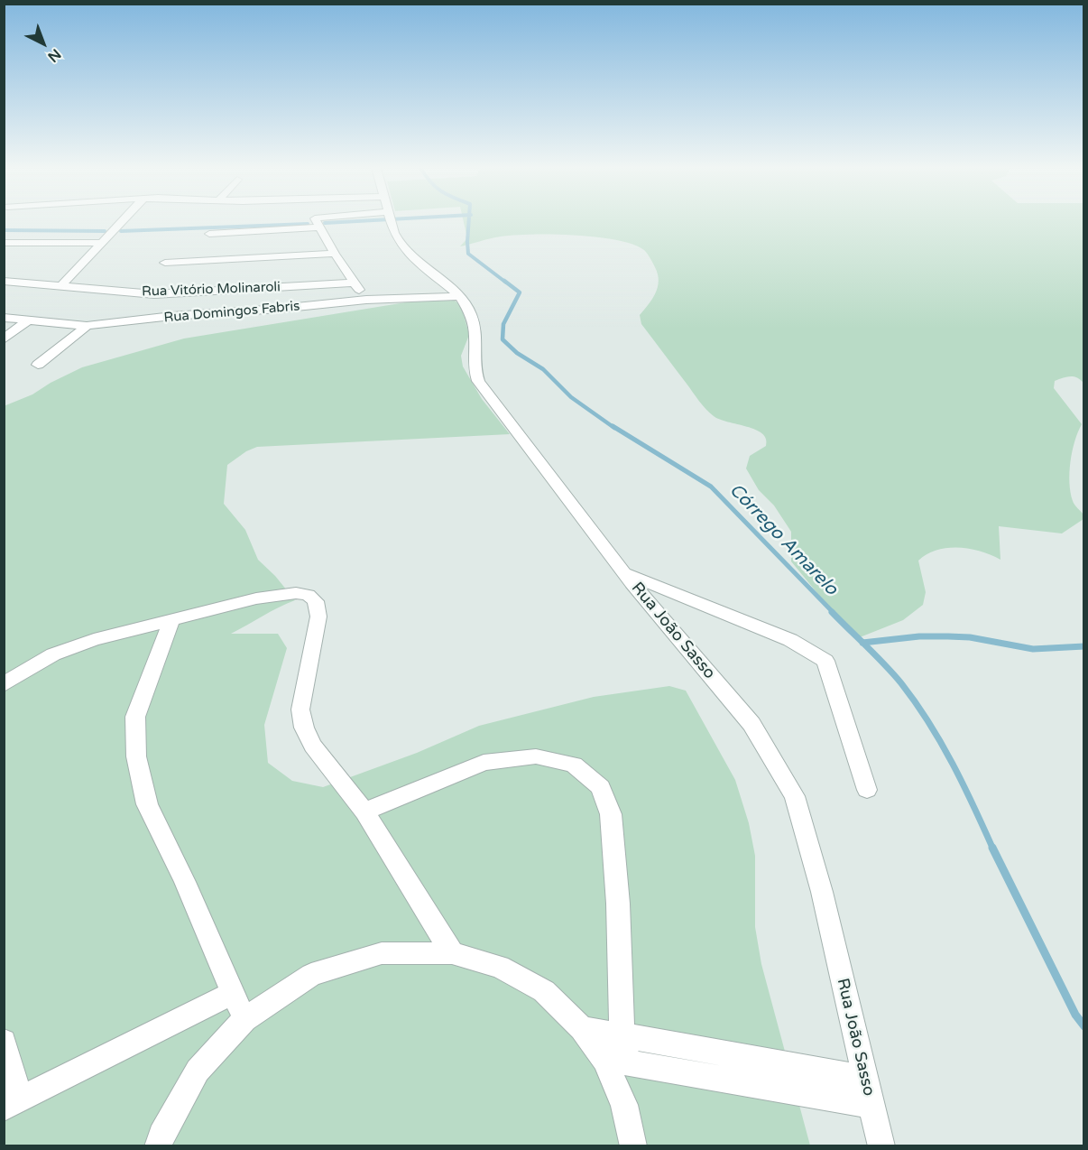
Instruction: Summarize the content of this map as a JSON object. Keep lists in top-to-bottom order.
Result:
{
  "streets": {
    "street": ["Rua Vitório Molinaroli", "Rua Domingos Fabris", "Rua João Sasso"]
  },
  "crossings": [
    ["Rua Domingos Fabris", "Rua João Sasso"]
  ],
  "water": ["Córrego Amarelo"],
  "north": "bottom right"
}
